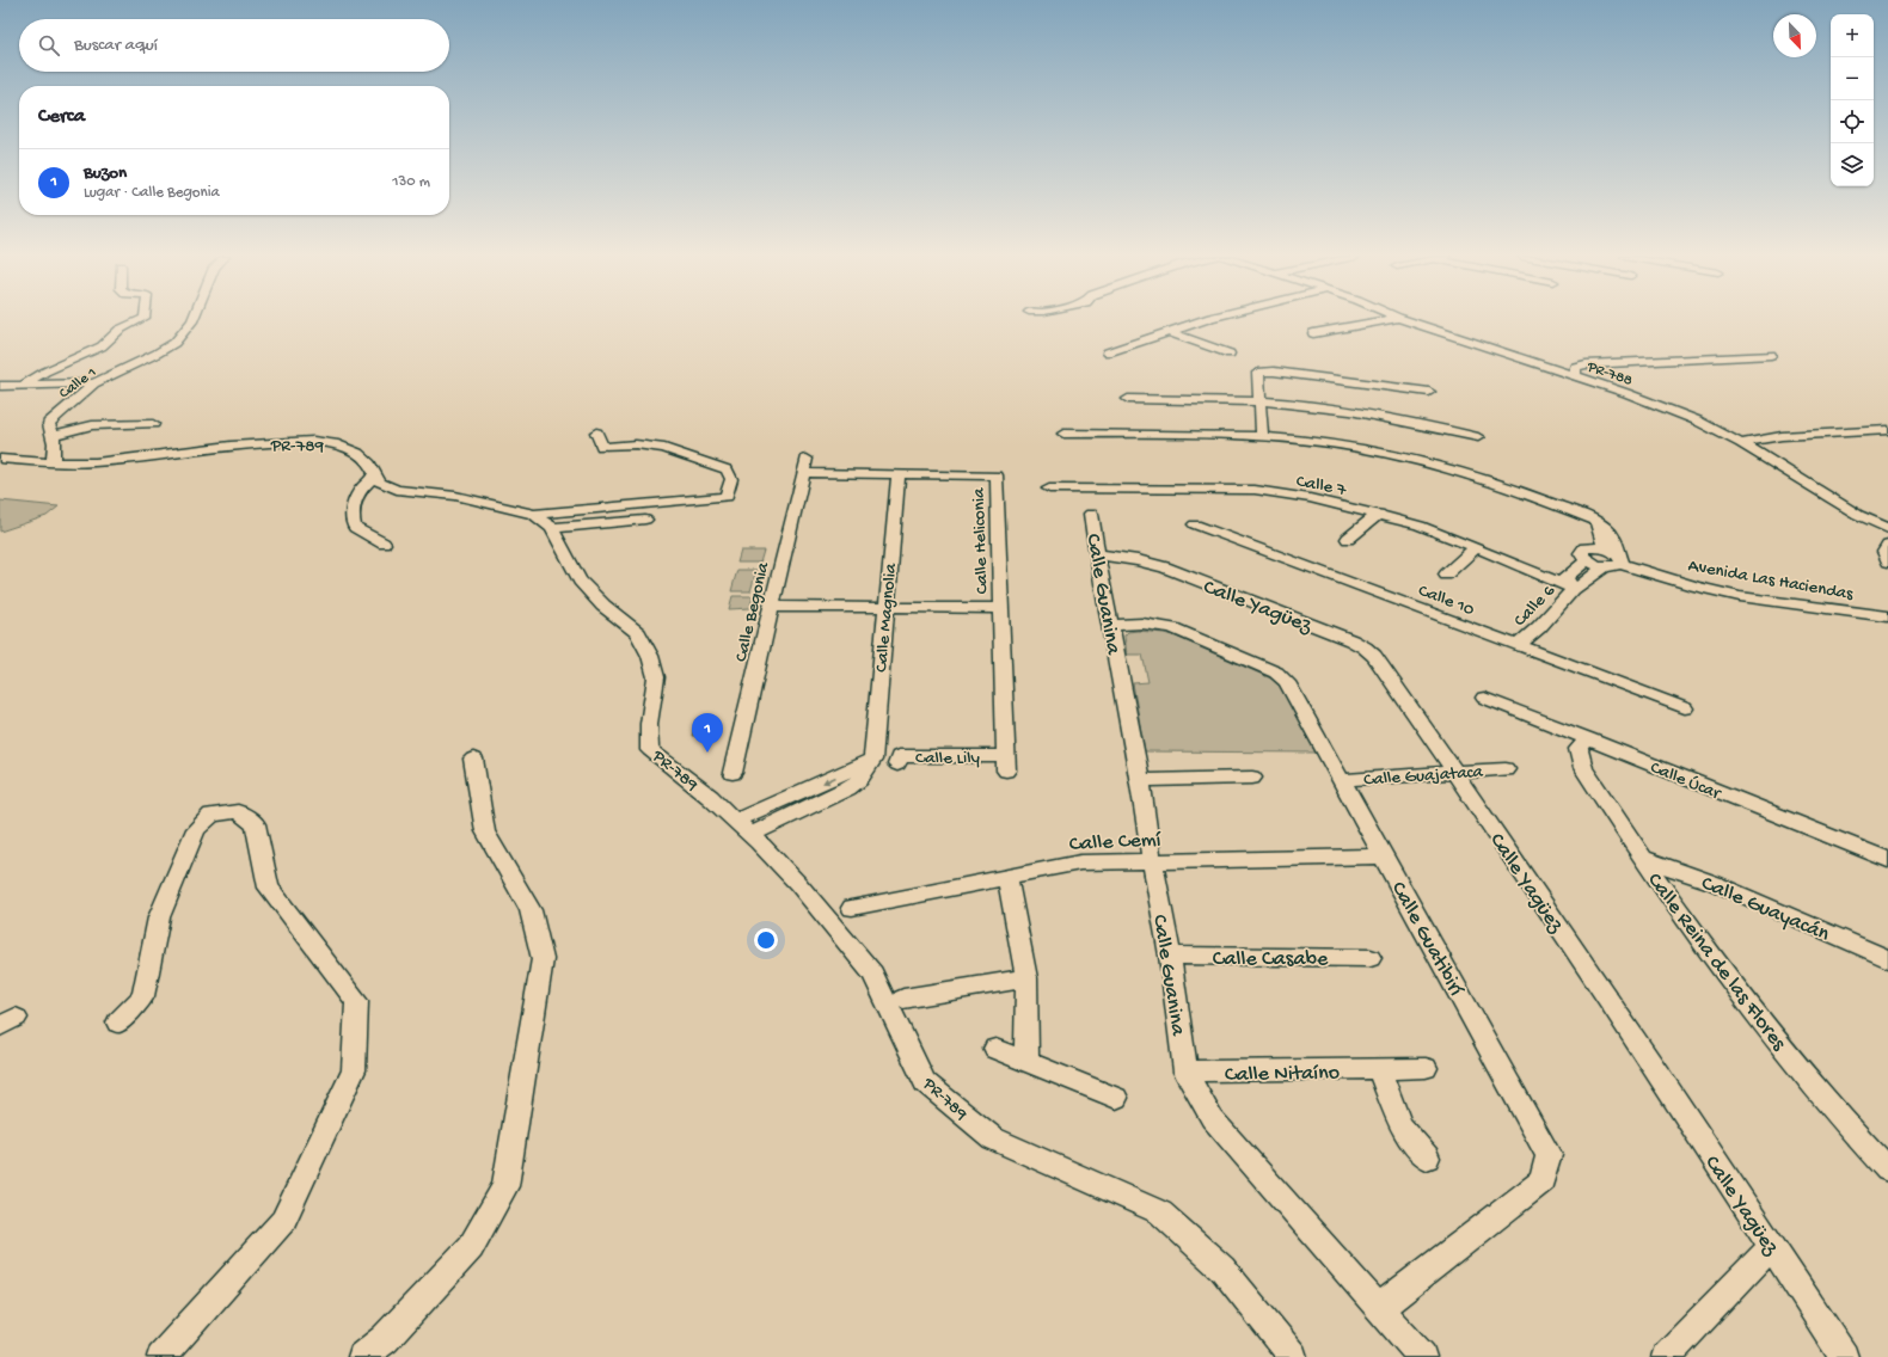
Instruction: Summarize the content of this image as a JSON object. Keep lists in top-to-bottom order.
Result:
{
  "streets": {
    "street": [
      "PR-788",
      "Calle 1",
      "PR-789",
      "Calle 7",
      "Calle Heliconia",
      "Avenida Las Haciendas",
      "Calle Guanina",
      "Calle 10",
      "Calle Yagüez",
      "Calle 6",
      "Calle Begonia",
      "Calle Magnolia",
      "Calle Lily",
      "Calle Guajataca",
      "Calle Úcar",
      "Calle Cemí",
      "Calle Guayacán",
      "Calle Guatibirí",
      "Calle Casabe",
      "Calle Reina de las Flores",
      "Calle Nitaíno"
    ]
  },
  "crossings": [
    ["Calle 1", "PR-789"],
    ["PR-789", "Calle Magnolia"],
    ["Calle 7", "Calle 6"],
    ["Calle Heliconia", "Calle Begonia"],
    ["Calle Heliconia", "Calle Magnolia"],
    ["Calle Heliconia", "Calle Lily"],
    ["Calle Guanina", "Calle Yagüez"],
    ["Calle Guanina", "Calle Cemí"],
    ["Calle Guanina", "Calle Guatibirí"],
    ["Calle Guanina", "Calle Casabe"],
    ["Calle Guanina", "Calle Nitaíno"],
    ["Calle 10", "Calle 6"],
    ["Calle Yagüez", "Calle Guajataca"],
    ["Calle Guajataca", "Calle Guatibirí"],
    ["Calle Úcar", "Calle Reina de las Flores"],
    ["Calle Cemí", "Calle Guatibirí"],
    ["Calle Guayacán", "Calle Reina de las Flores"]
  ],
  "north": "bottom right",
  "page": {
    "map_buttons": ["+", "−"],
    "search": "Buscar aquí",
    "heading": "Cerca",
    "list": [
      {
        "mark": "1",
        "name": "Buzon",
        "note": "Lugar · Calle Begonia",
        "value": "130 m"
      }
    ],
    "pins": "1"
  }
}
